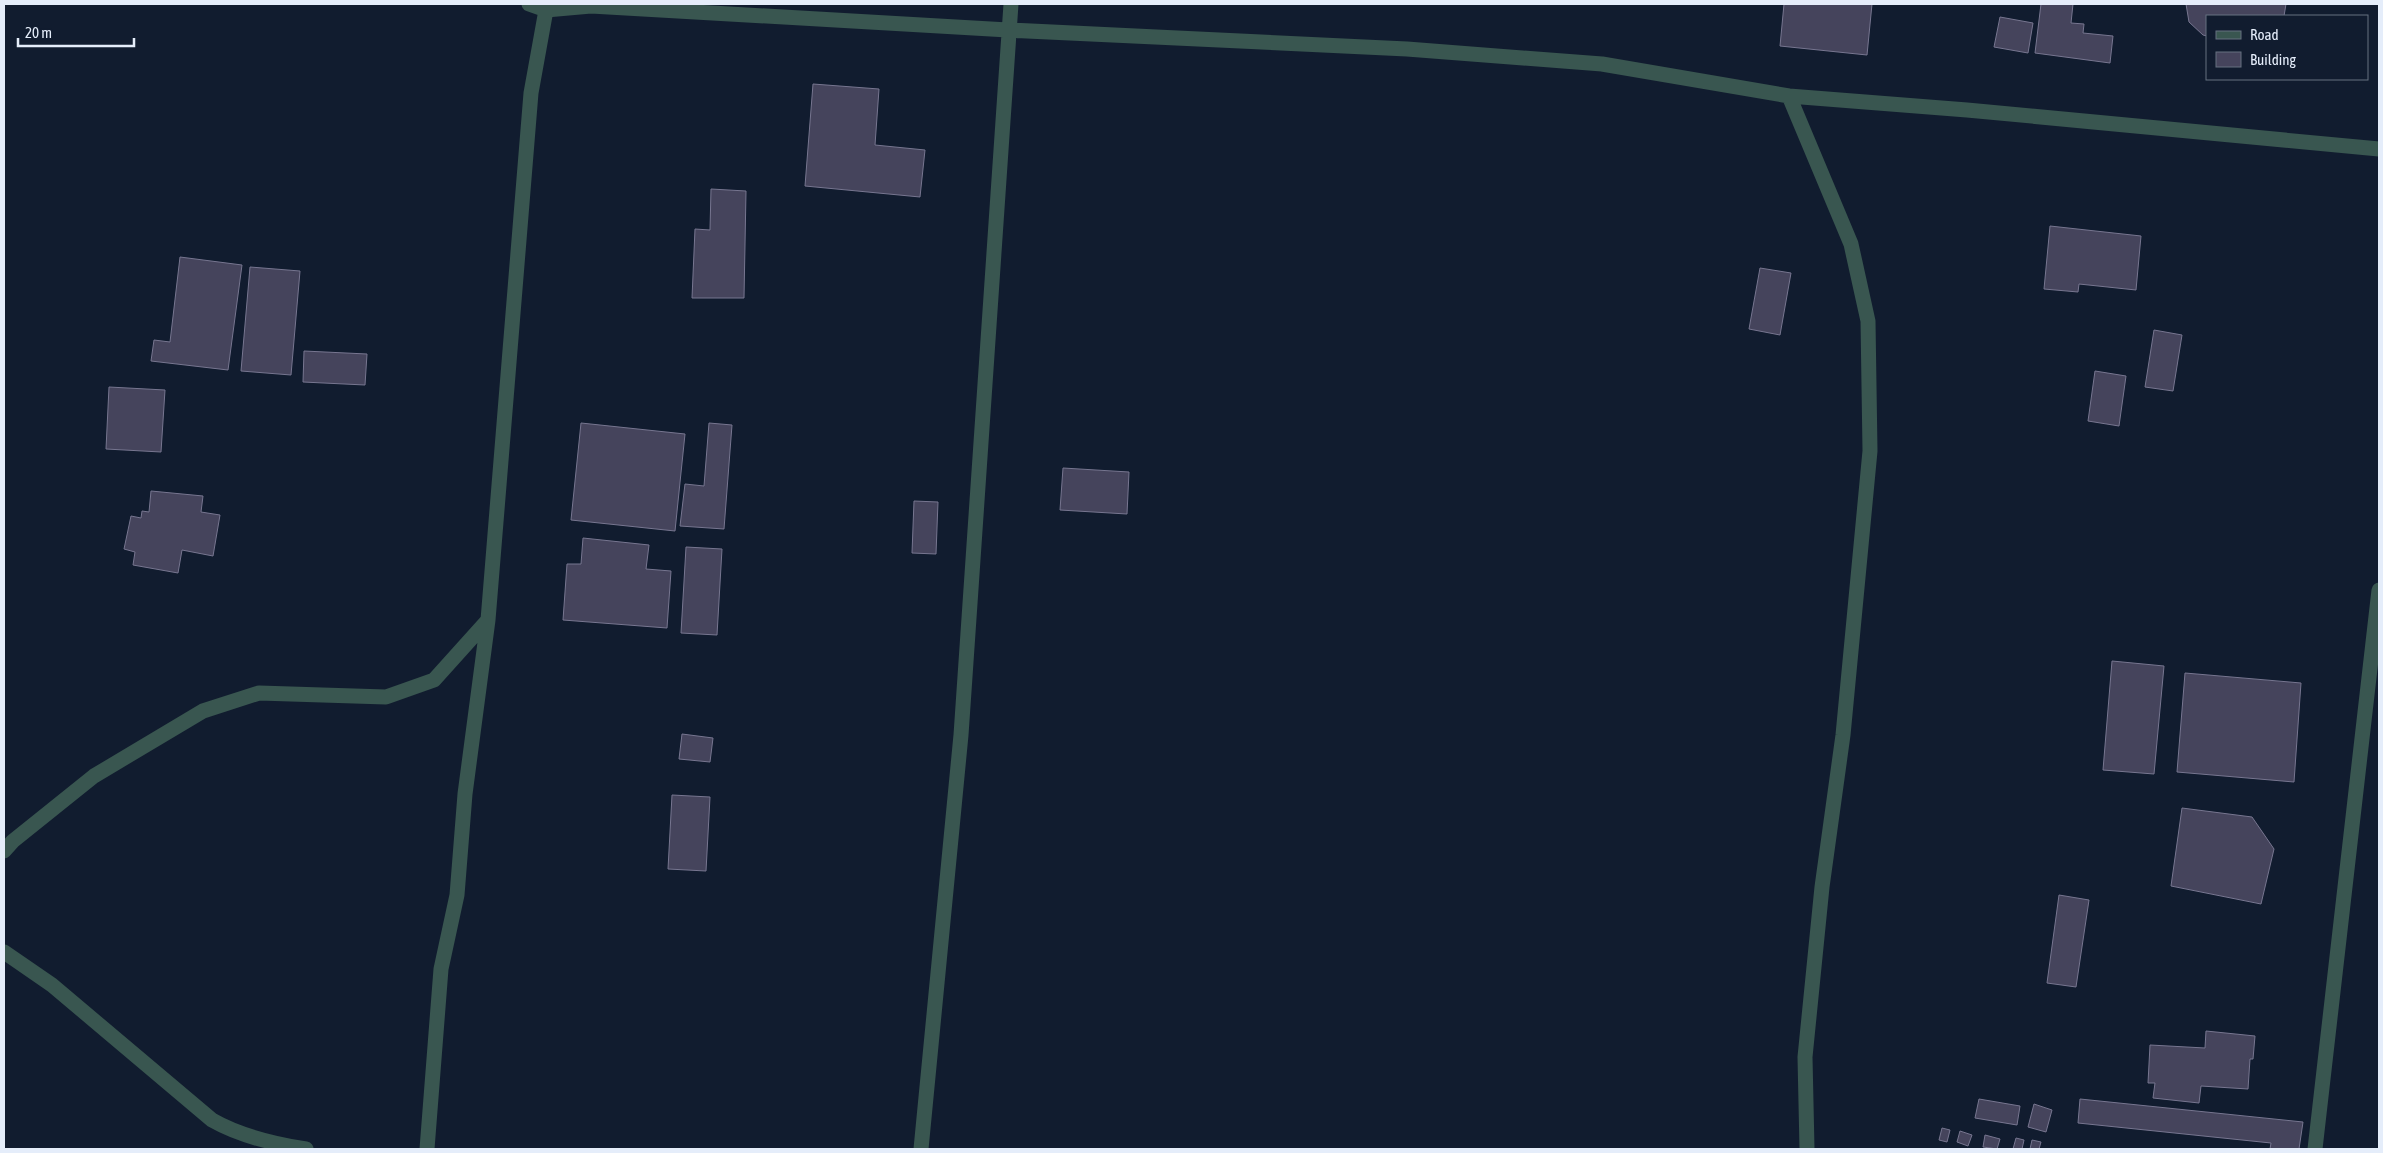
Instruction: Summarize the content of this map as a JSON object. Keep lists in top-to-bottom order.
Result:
{
  "legend": ["Road", "Building"],
  "scale_bar": "20 m"
}
